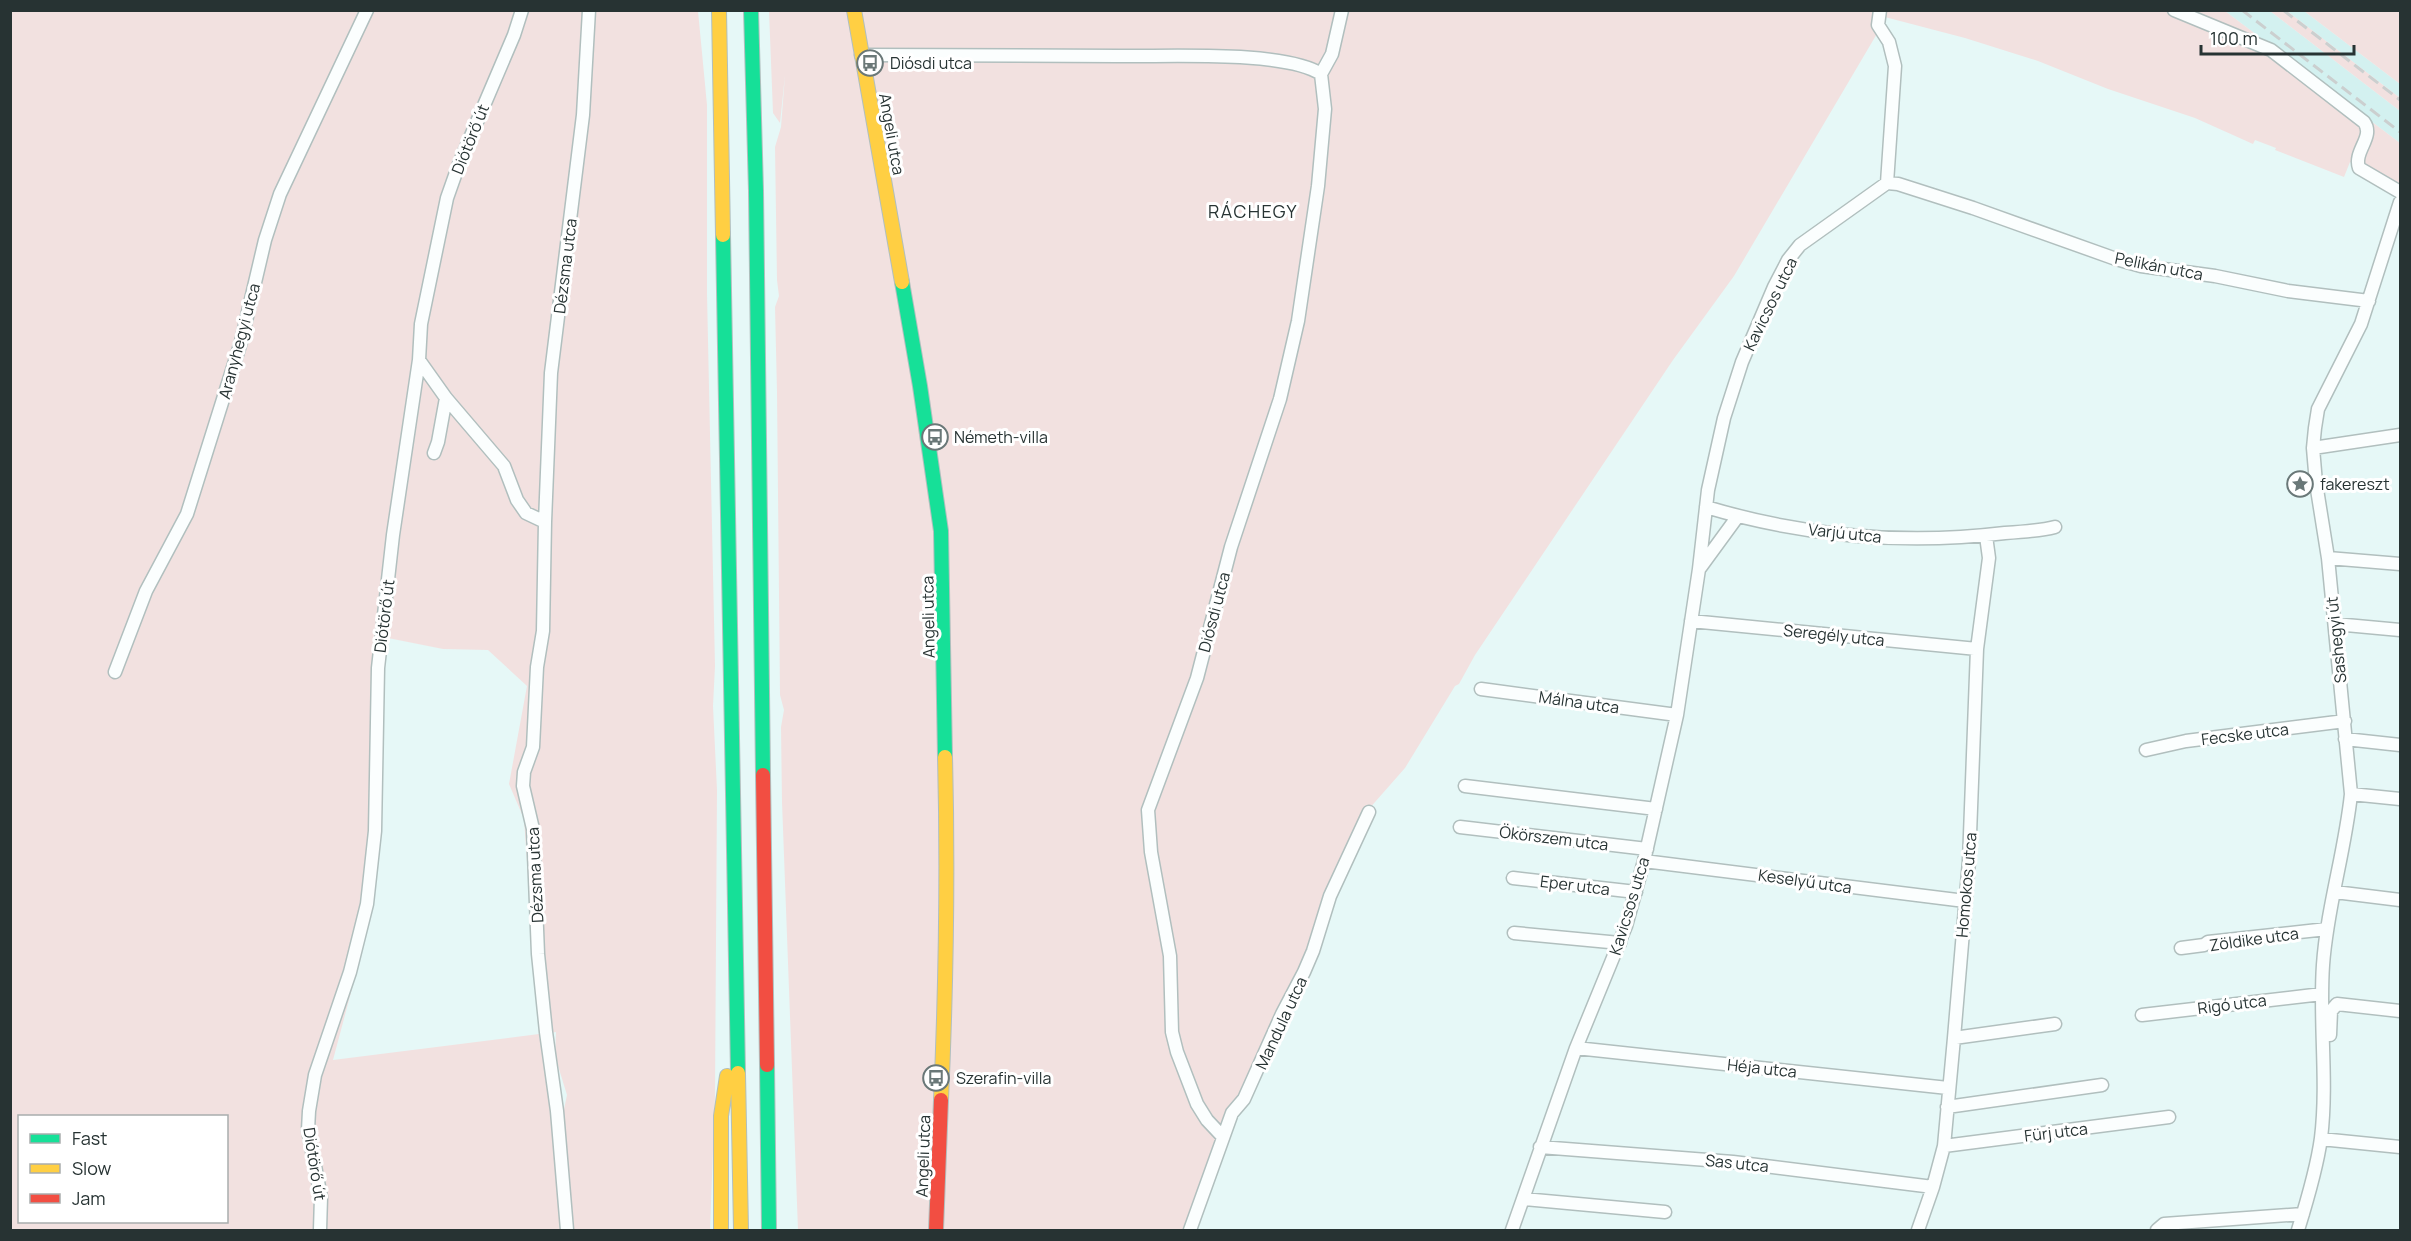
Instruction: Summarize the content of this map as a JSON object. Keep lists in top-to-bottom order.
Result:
{
  "streets": {
    "main road": ["Angeli utca"],
    "street": [
      "Diótörő út",
      "Dézsma utca",
      "Pelikán utca",
      "Kavicsos utca",
      "Aranyhegyi utca",
      "Varjú utca",
      "Diósdi utca",
      "Seregély utca",
      "Sashegyi út",
      "Málna utca",
      "Fecske utca",
      "Ökörszem utca",
      "Keselyű utca",
      "Eper utca",
      "Homokos utca",
      "Zöldike utca",
      "Rigó utca",
      "Mandula utca",
      "Héja utca",
      "Fürj utca",
      "Sas utca"
    ]
  },
  "crossings": [
    ["Pelikán utca", "Kavicsos utca"],
    ["Pelikán utca", "Sashegyi út"],
    ["Kavicsos utca", "Varjú utca"],
    ["Kavicsos utca", "Seregély utca"],
    ["Kavicsos utca", "Málna utca"],
    ["Kavicsos utca", "Ökörszem utca"],
    ["Kavicsos utca", "Keselyű utca"],
    ["Kavicsos utca", "Eper utca"],
    ["Kavicsos utca", "Héja utca"],
    ["Kavicsos utca", "Sas utca"],
    ["Varjú utca", "Homokos utca"],
    ["Diósdi utca", "Mandula utca"],
    ["Seregély utca", "Homokos utca"],
    ["Sashegyi út", "Fecske utca"],
    ["Sashegyi út", "Zöldike utca"],
    ["Sashegyi út", "Rigó utca"],
    ["Ökörszem utca", "Keselyű utca"],
    ["Keselyű utca", "Homokos utca"],
    ["Homokos utca", "Héja utca"],
    ["Homokos utca", "Fürj utca"],
    ["Homokos utca", "Sas utca"]
  ],
  "districts": ["RÁCHEGY"],
  "places": {
    "bus stop": ["Diósdi utca", "Németh-villa", "Szerafin-villa"],
    "place": ["fakereszt"]
  },
  "legend": ["Fast", "Slow", "Jam"],
  "scale_bar": "100 m"
}
